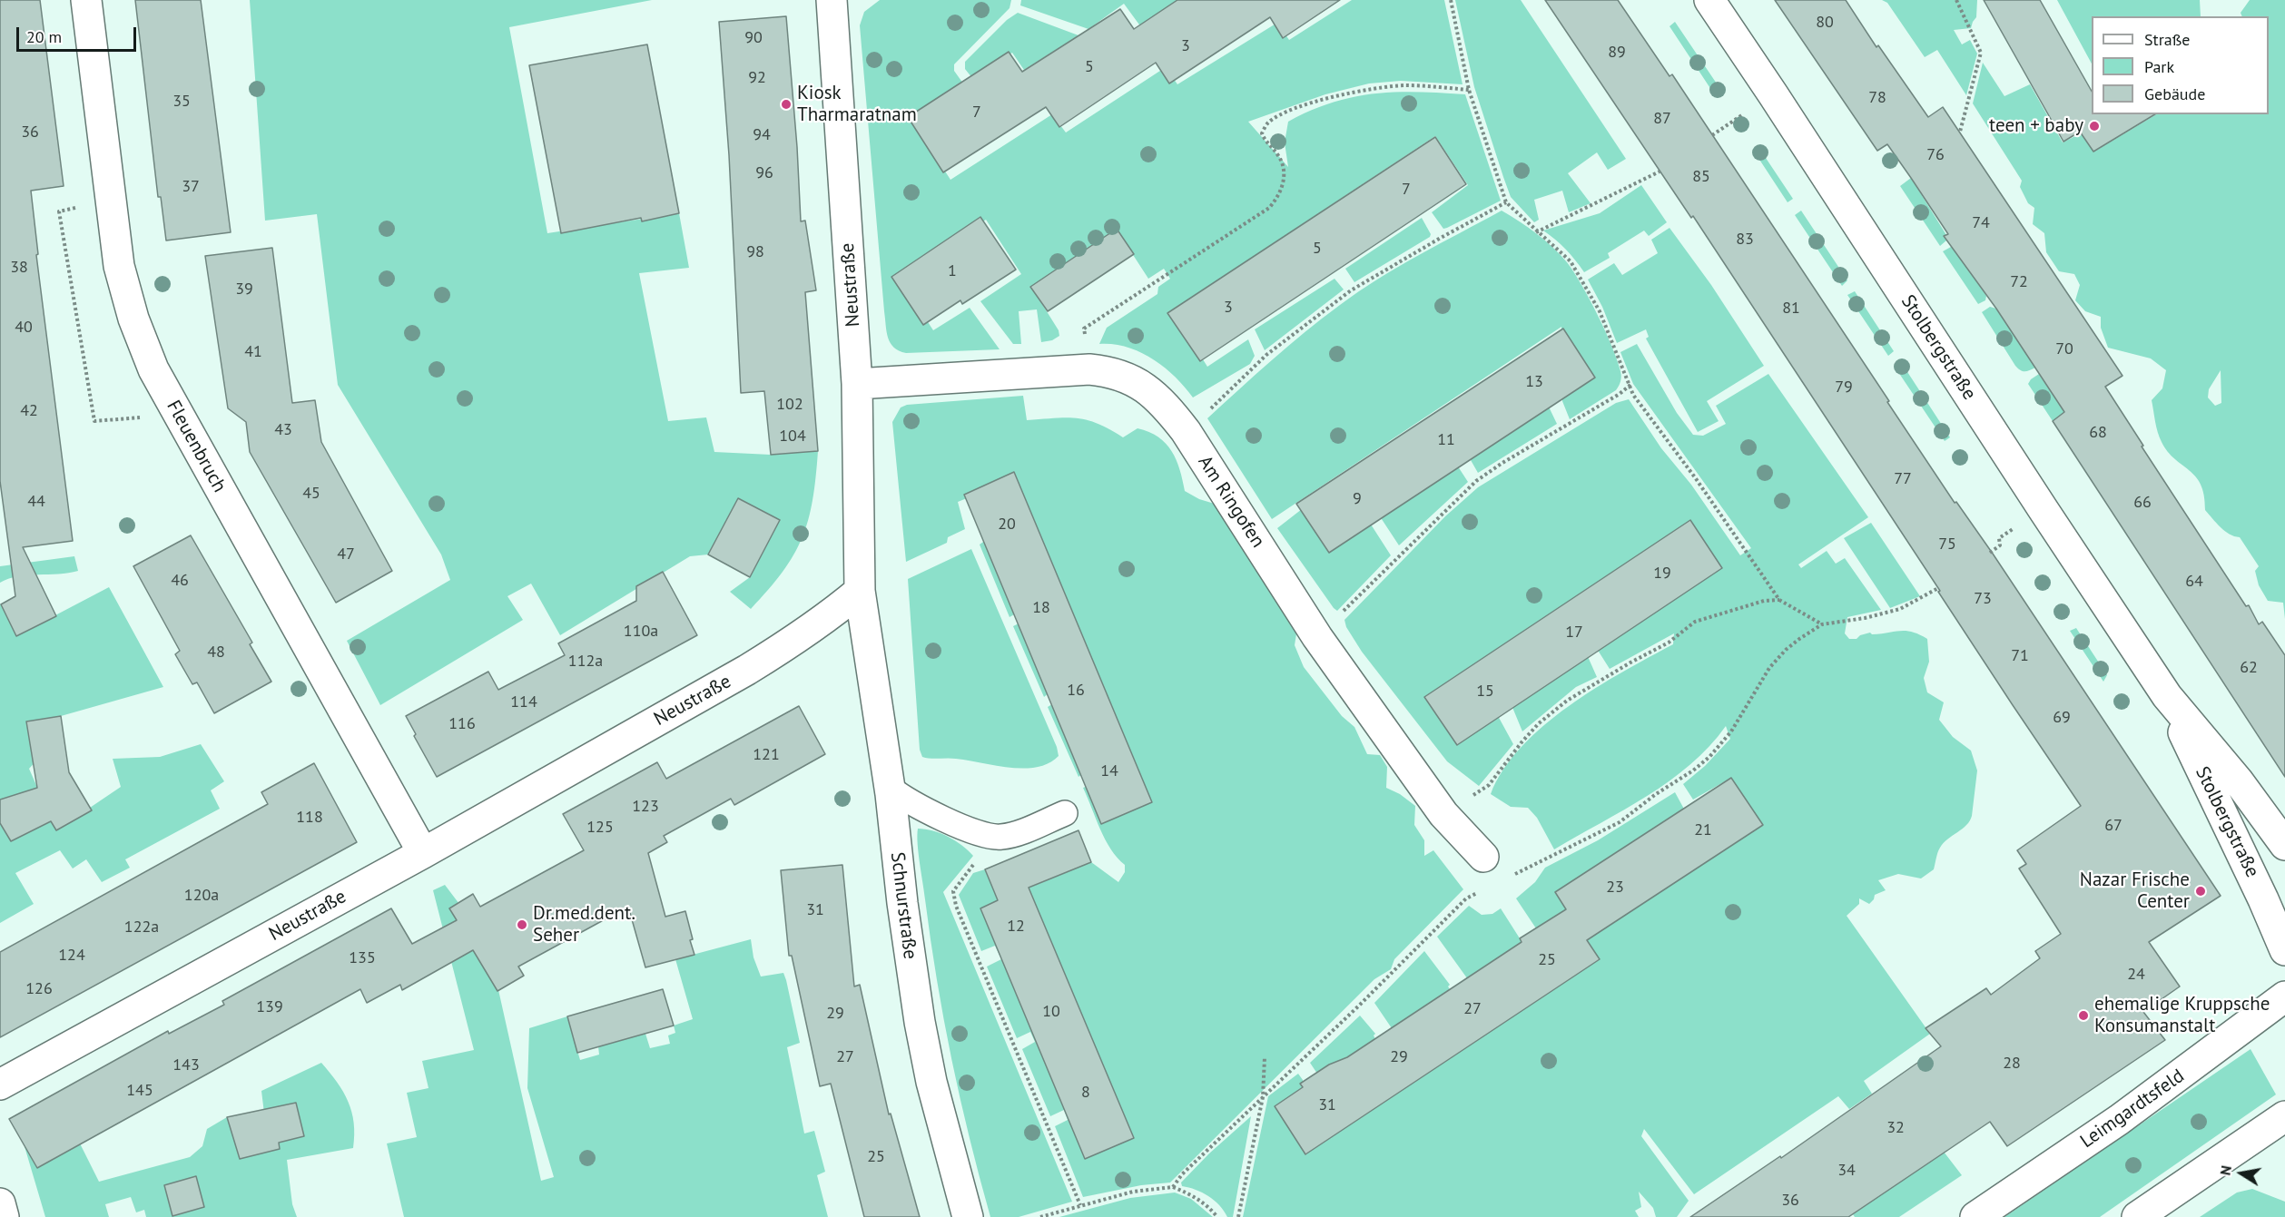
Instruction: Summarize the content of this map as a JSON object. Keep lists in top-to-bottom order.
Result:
{
  "streets": {
    "street": [
      "Neustraße",
      "Stolbergstraße",
      "Fleuenbruch",
      "Am Ringofen",
      "Schnurstraße",
      "Leimgardtsfeld"
    ]
  },
  "crossings": [
    ["Neustraße", "Fleuenbruch"],
    ["Neustraße", "Am Ringofen"],
    ["Neustraße", "Schnurstraße"]
  ],
  "places": [
    "Kiosk Tharmaratnam",
    "teen + baby",
    "Nazar Frische Center",
    "Dr.med.dent. Seher",
    "ehemalige Kruppsche Konsumanstalt"
  ],
  "house_numbers": [
    "80",
    "90",
    "3",
    "89",
    "5",
    "92",
    "78",
    "35",
    "7",
    "87",
    "36",
    "94",
    "76",
    "96",
    "85",
    "37",
    "7",
    "74",
    "83",
    "5",
    "98",
    "38",
    "1",
    "72",
    "39",
    "3",
    "81",
    "40",
    "70",
    "41",
    "13",
    "79",
    "102",
    "42",
    "43",
    "68",
    "104",
    "11",
    "77",
    "45",
    "9",
    "44",
    "66",
    "20",
    "75",
    "47",
    "19",
    "46",
    "64",
    "73",
    "18",
    "110a",
    "17",
    "48",
    "71",
    "112a",
    "62",
    "16",
    "15",
    "114",
    "69",
    "116",
    "121",
    "14",
    "123",
    "118",
    "67",
    "125",
    "21",
    "23",
    "120a",
    "31",
    "12",
    "122a",
    "124",
    "135",
    "25",
    "24",
    "126",
    "139",
    "27",
    "10",
    "29",
    "27",
    "29",
    "28",
    "143",
    "145",
    "8",
    "31",
    "32",
    "25",
    "34",
    "36"
  ],
  "legend": ["Straße", "Park", "Gebäude"],
  "scale_bar": "20 m",
  "north": "left"
}
